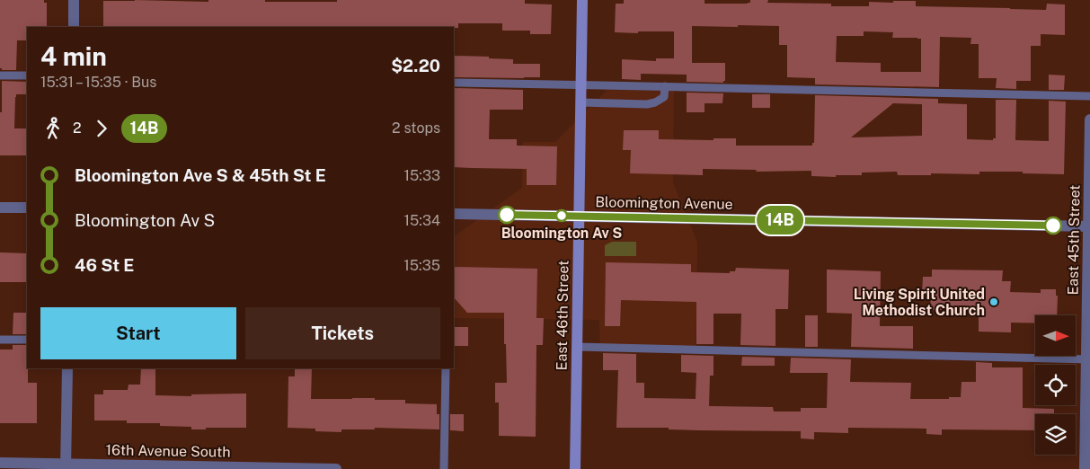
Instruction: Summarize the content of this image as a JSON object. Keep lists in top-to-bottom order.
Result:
{
  "streets": {
    "main road": ["East 46th Street"],
    "street": ["Bloomington Avenue", "East 45th Street", "16th Avenue South"]
  },
  "crossings": [
    ["Bloomington Avenue", "East 45th Street"],
    ["Bloomington Avenue", "East 46th Street"]
  ],
  "places": ["Bloomington Av S", "Living Spirit United Methodist Church"],
  "lines": ["bus line 14B"],
  "north": "right",
  "page": {
    "on_map": "14B",
    "heading": ["4 min", "15:31 – 15:35 · Bus", "$2.20"],
    "legs": ["2", "14B", "2 stops"],
    "list": [
      {
        "name": "Bloomington Ave S & 45th St E",
        "value": "15:33"
      },
      {
        "name": "Bloomington Av S",
        "value": "15:34"
      },
      {
        "name": "46 St E",
        "value": "15:35"
      }
    ],
    "buttons": ["Start", "Tickets"]
  }
}
